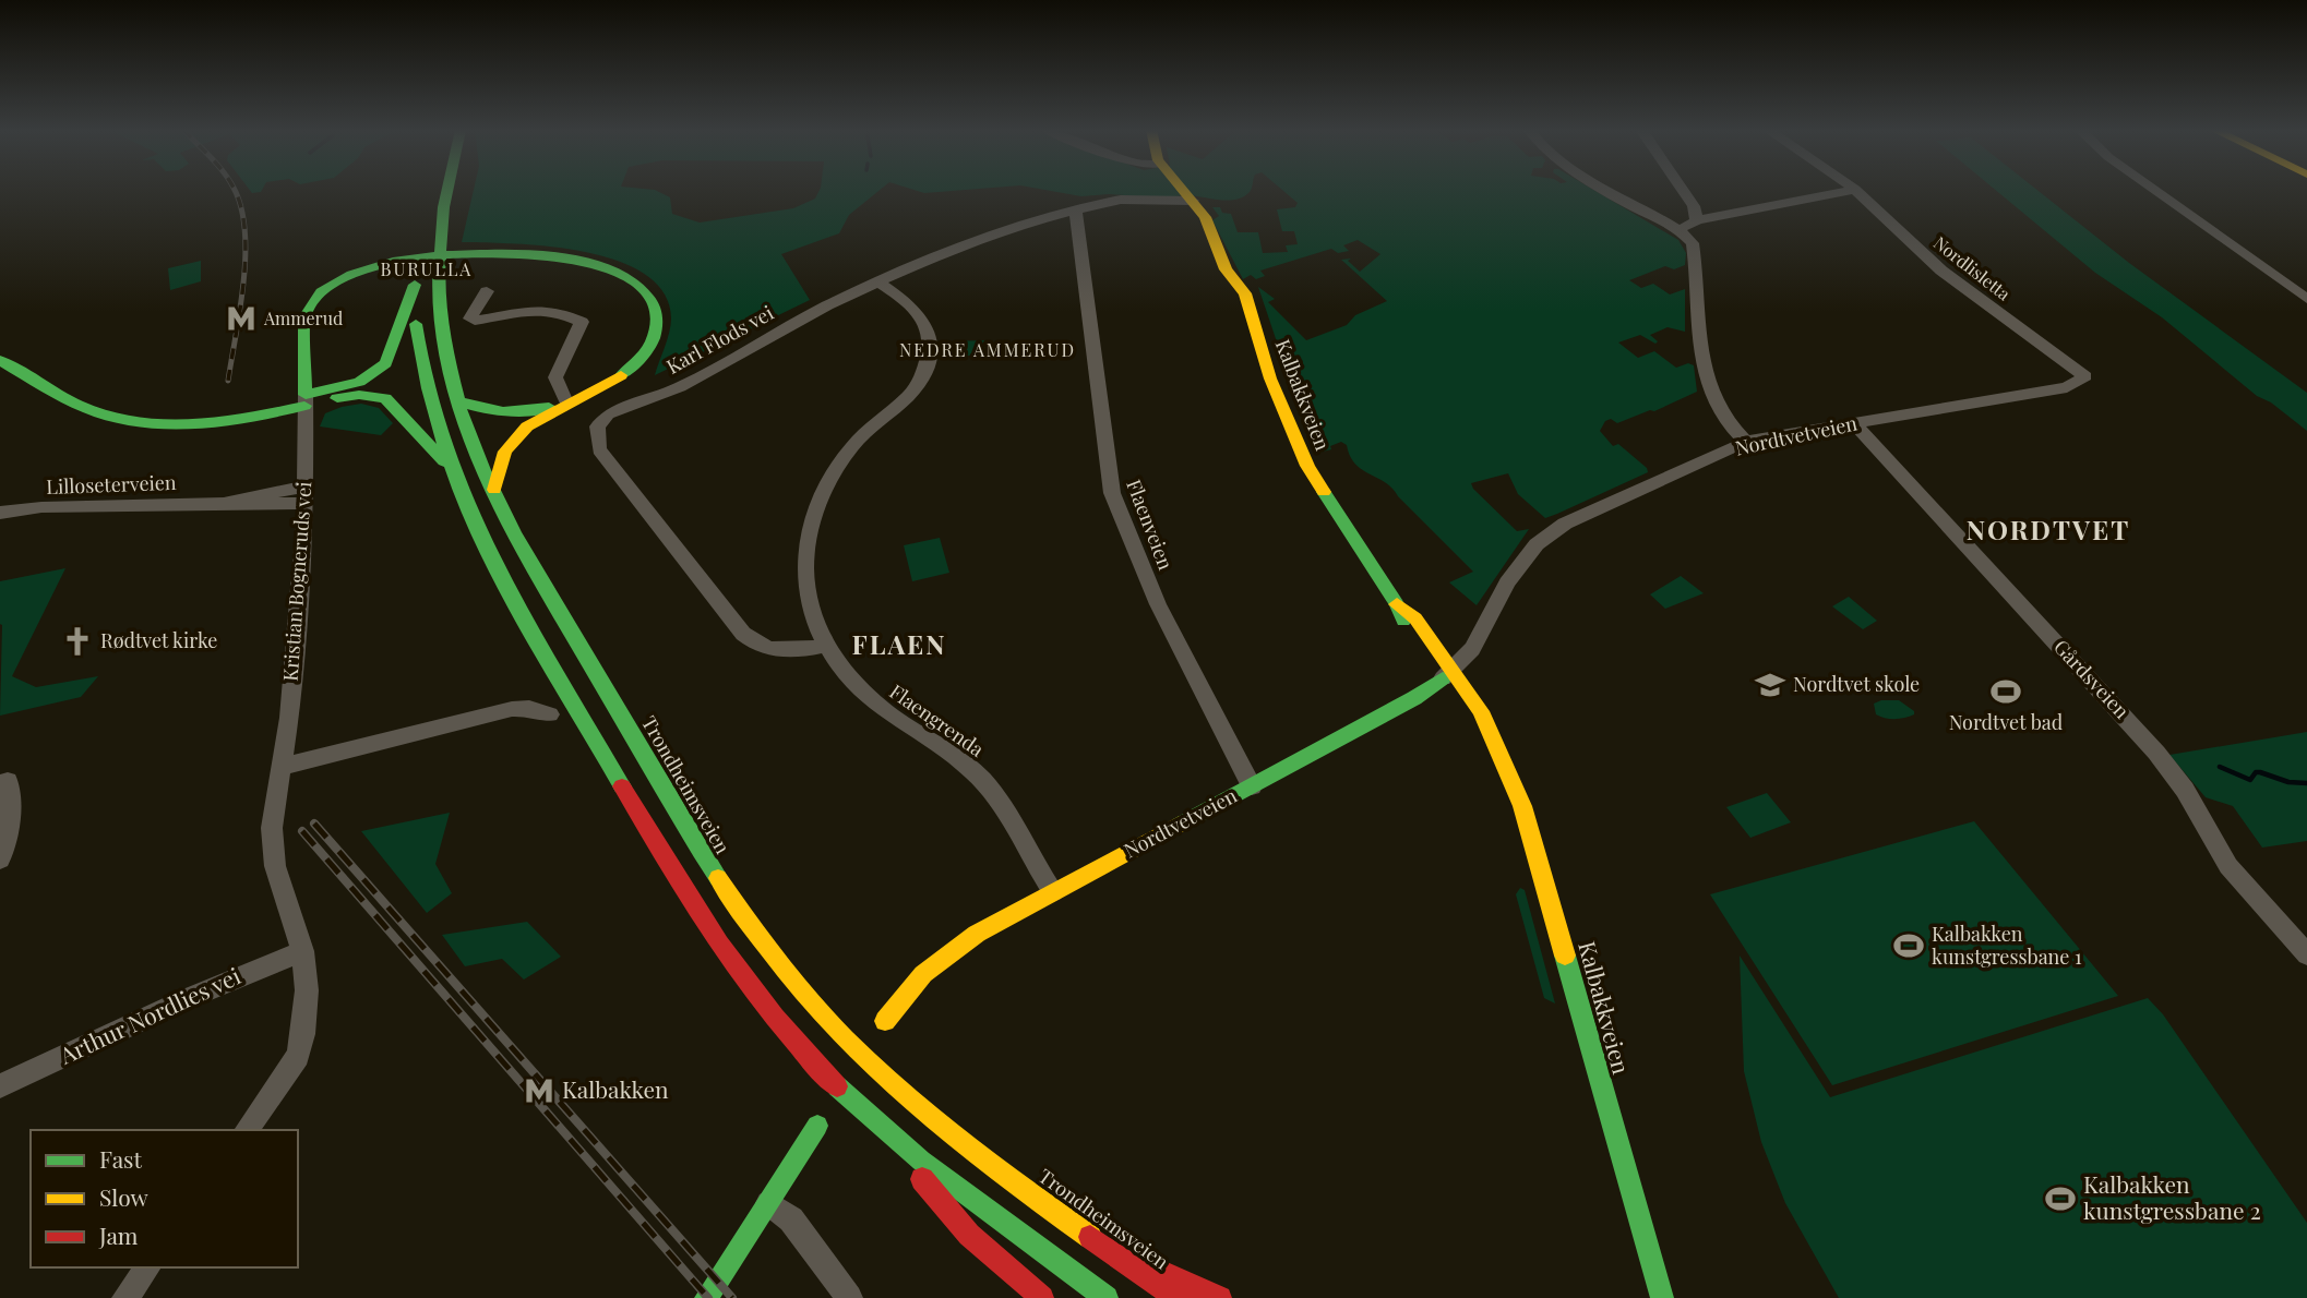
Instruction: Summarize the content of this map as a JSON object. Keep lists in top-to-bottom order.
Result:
{
  "streets": {
    "main road": ["Kalbakkveien", "Nordtvetveien", "Trondheimsveien"],
    "street": [
      "Nordlisletta",
      "Karl Flods vei",
      "Lilloseterveien",
      "Flaenveien",
      "Kristian Bogneruds vei",
      "Gårdsveien",
      "Flaengrenda",
      "Arthur Nordlies vei"
    ]
  },
  "crossings": [
    ["Nordlisletta", "Nordtvetveien"],
    ["Karl Flods vei", "Kalbakkveien"],
    ["Karl Flods vei", "Flaenveien"],
    ["Karl Flods vei", "Flaengrenda"],
    ["Kalbakkveien", "Nordtvetveien"],
    ["Nordtvetveien", "Flaenveien"],
    ["Nordtvetveien", "Gårdsveien"],
    ["Nordtvetveien", "Flaengrenda"],
    ["Lilloseterveien", "Kristian Bogneruds vei"],
    ["Kristian Bogneruds vei", "Arthur Nordlies vei"]
  ],
  "districts": [
    "BURULLA",
    "NEDRE AMMERUD",
    "NORDTVET",
    "FLAEN"
  ],
  "places": {
    "metro station": ["Ammerud", "Kalbakken"],
    "church": ["Rødtvet kirke"],
    "school or university": ["Nordtvet skole"],
    "sports": ["Nordtvet bad", "Kalbakken kunstgressbane 1", "Kalbakken kunstgressbane 2"]
  },
  "legend": ["Fast", "Slow", "Jam"]
}
